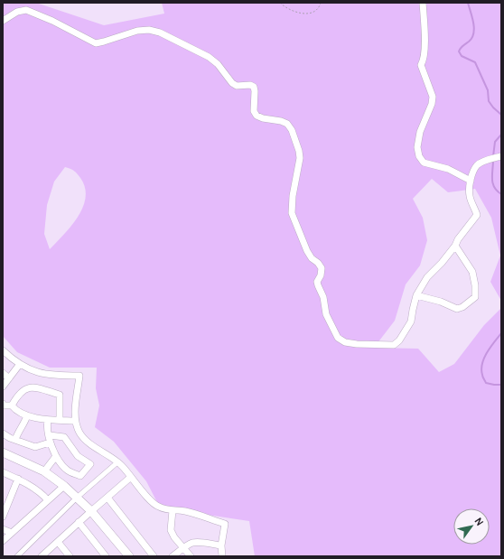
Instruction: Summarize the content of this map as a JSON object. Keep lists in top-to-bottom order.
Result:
{
  "north": "top right"
}
